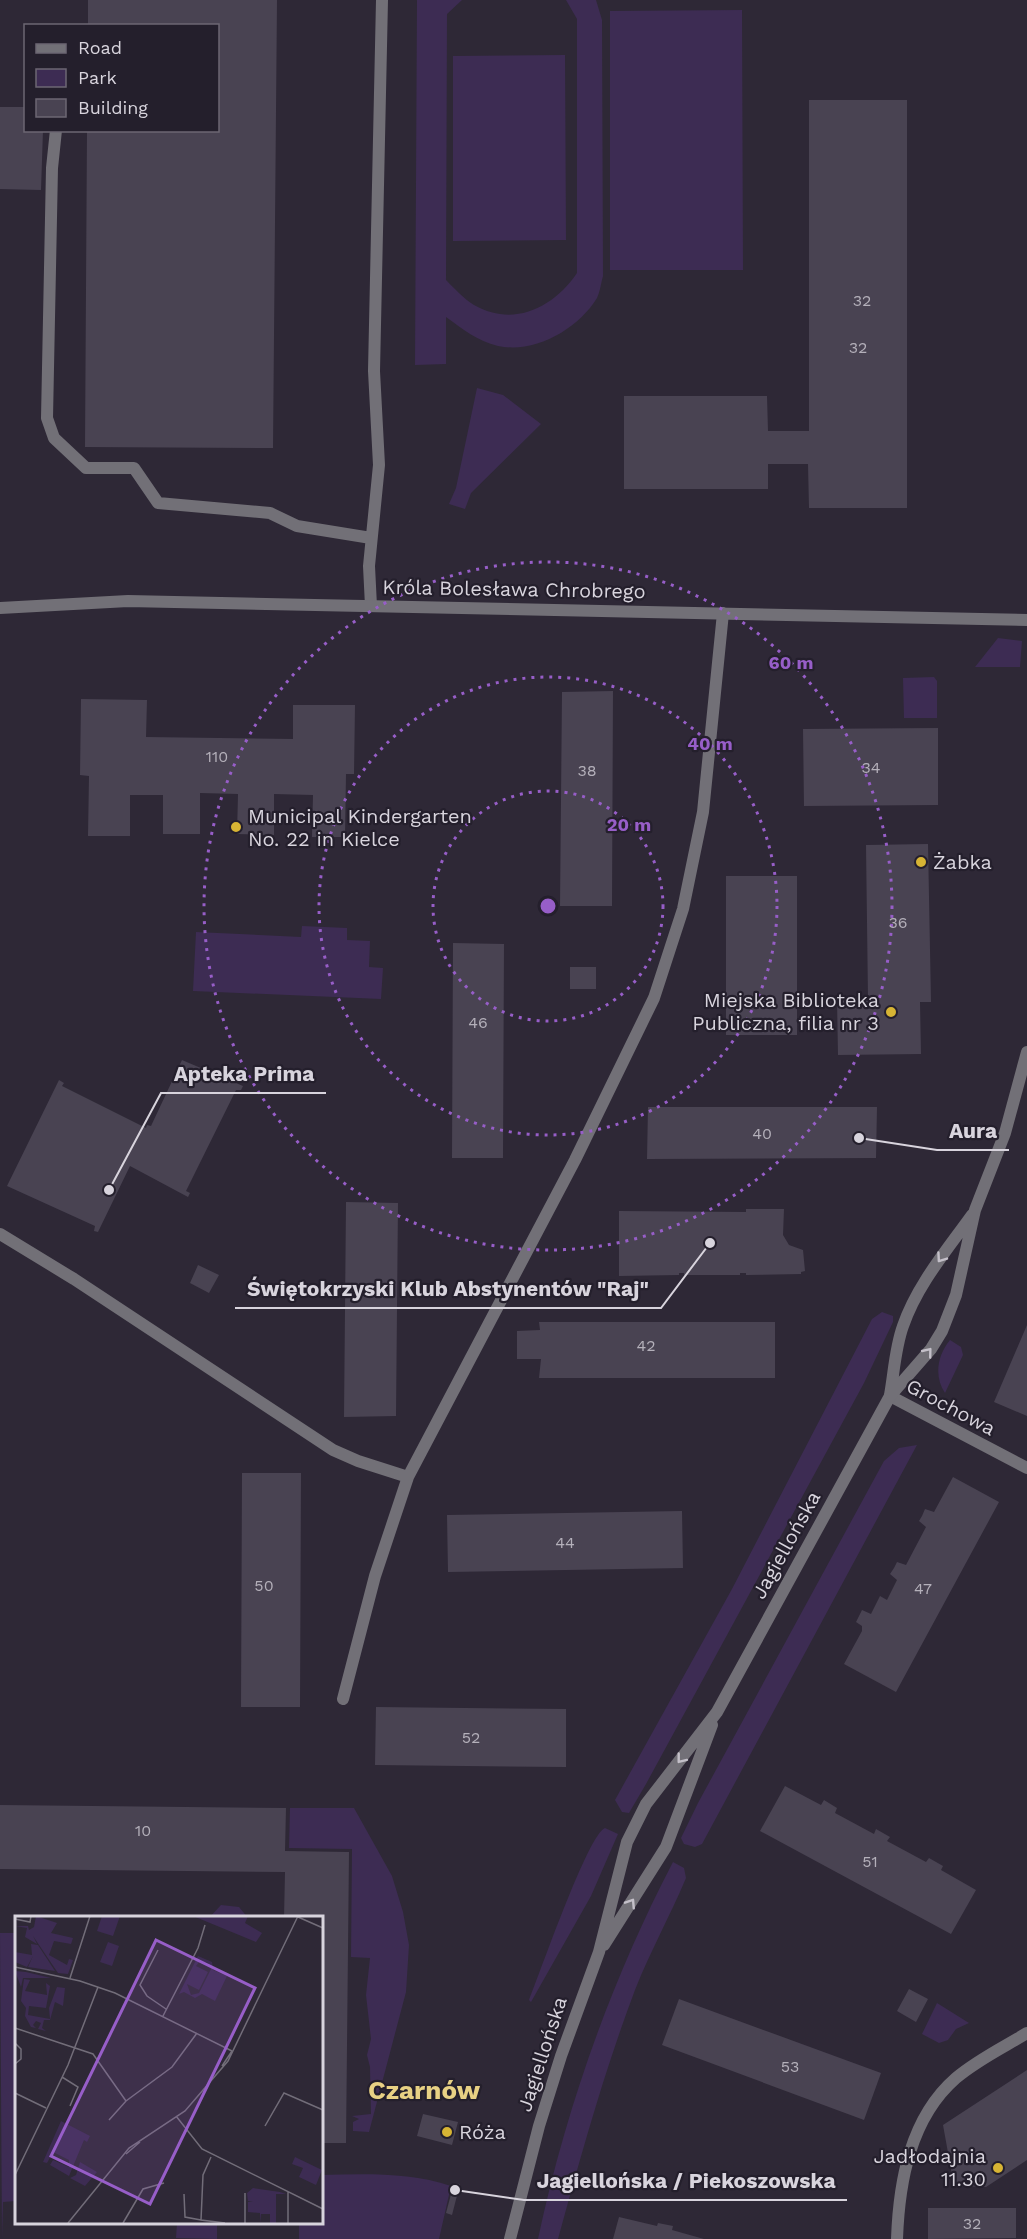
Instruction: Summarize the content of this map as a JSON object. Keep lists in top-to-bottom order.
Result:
{
  "streets": {
    "street": ["Króla Bolesława Chrobrego", "Grochowa", "Jagiellońska"]
  },
  "crossings": [
    ["Grochowa", "Jagiellońska"]
  ],
  "districts": ["Czarnów"],
  "places": [
    "Municipal Kindergarten No. 22 in Kielce",
    "Żabka",
    "Miejska Biblioteka Publiczna, filia nr 3",
    "Aura",
    "Apteka Prima",
    "Świętokrzyski Klub Abstynentów \"Raj\"",
    "Róża",
    "Jadłodajnia 11.30",
    "Jagiellońska / Piekoszowska"
  ],
  "house_numbers": [
    "32",
    "32",
    "110",
    "34",
    "38",
    "36",
    "46",
    "40",
    "42",
    "44",
    "50",
    "47",
    "52",
    "10",
    "51",
    "53",
    "32"
  ],
  "legend": ["Road", "Park", "Building"],
  "rings": ["60 m", "40 m", "20 m"]
}
